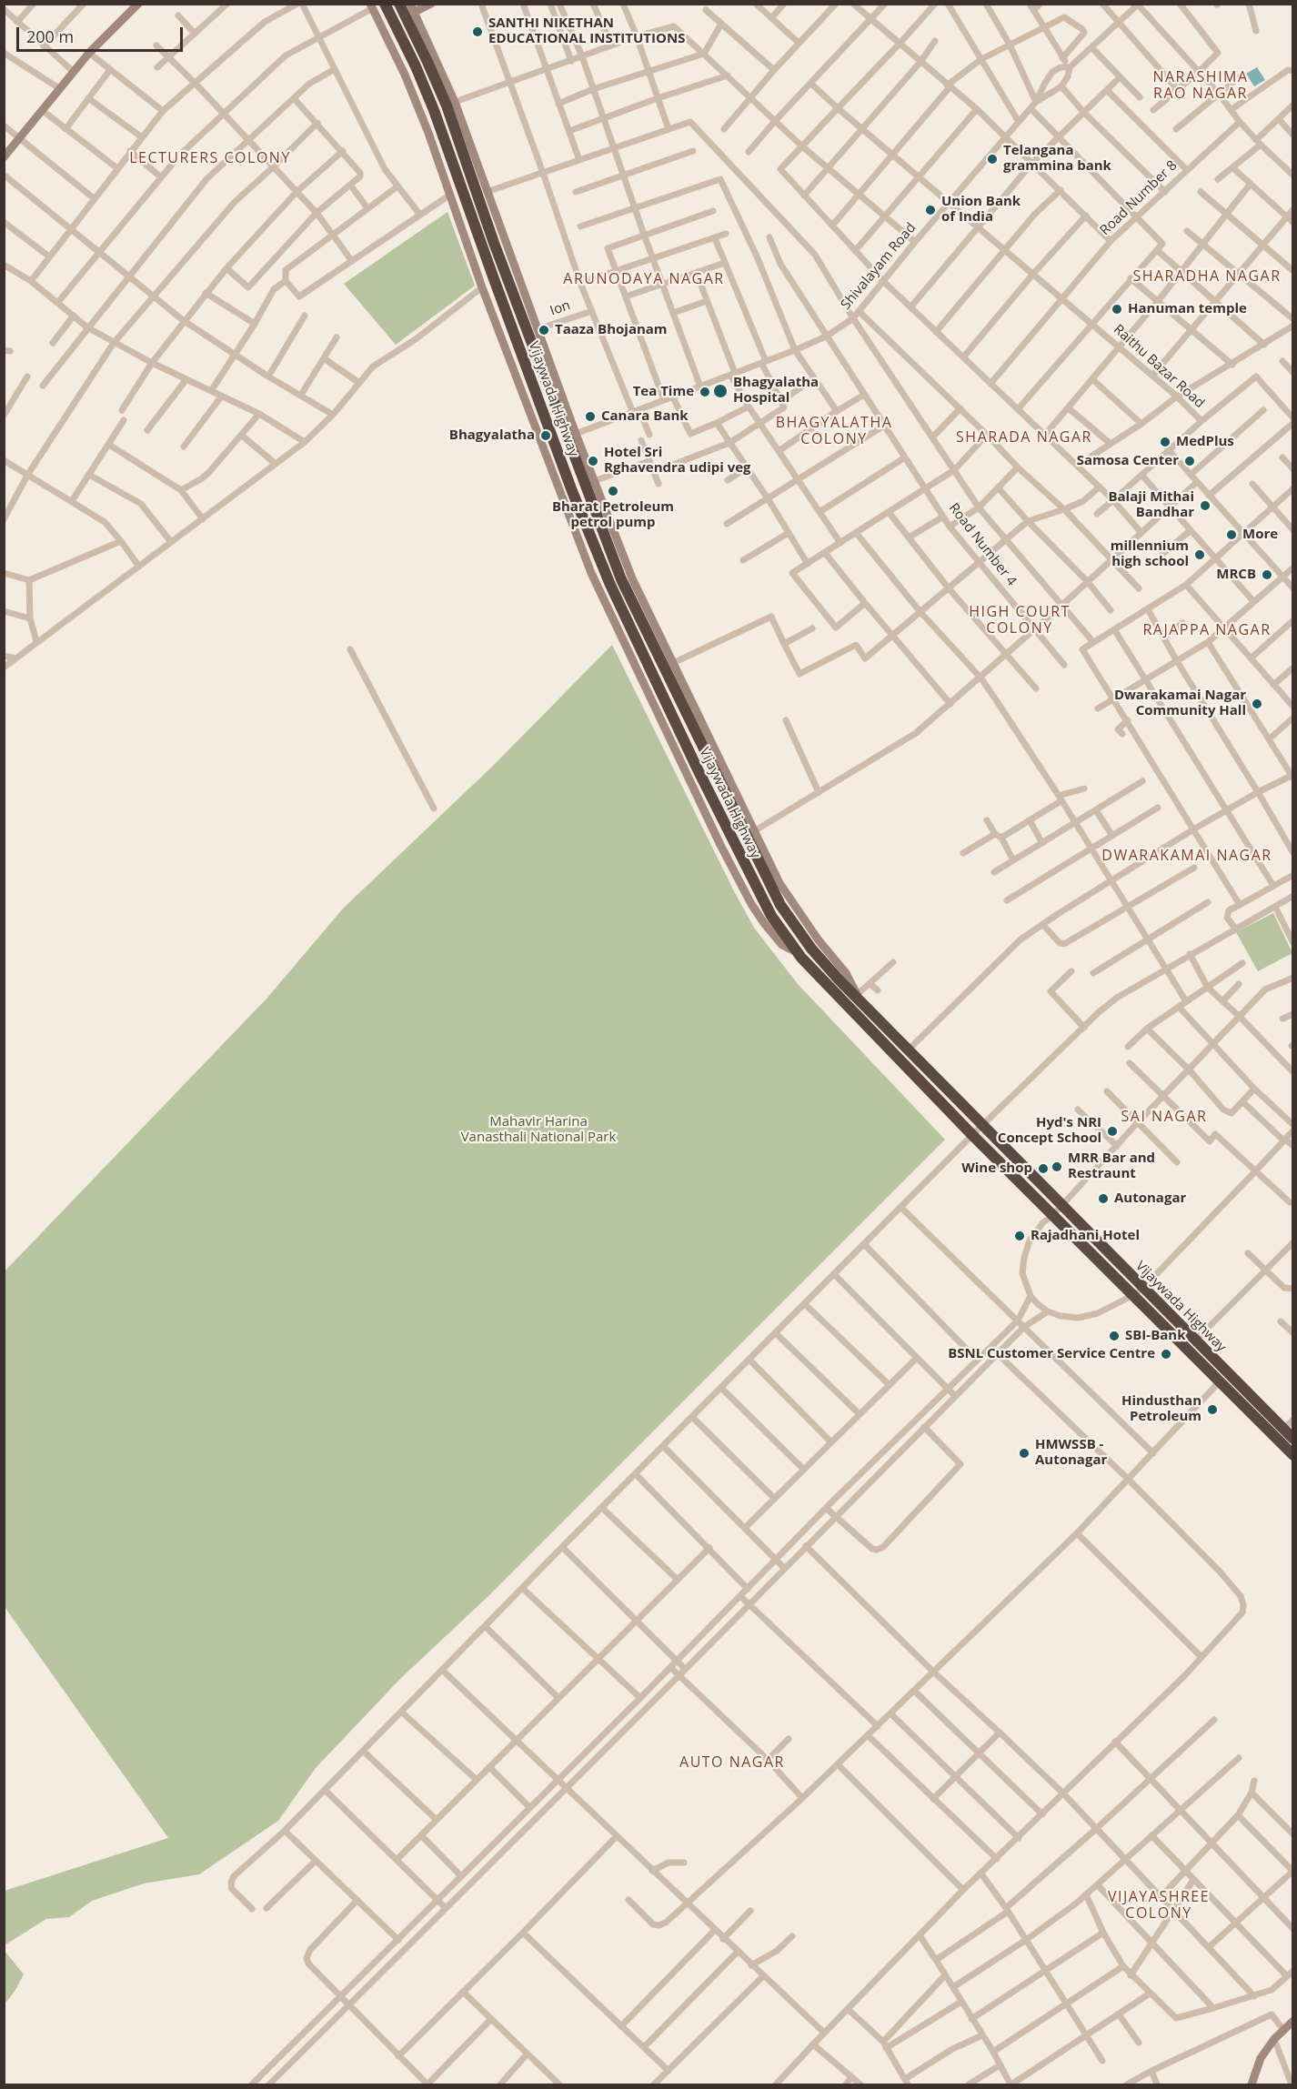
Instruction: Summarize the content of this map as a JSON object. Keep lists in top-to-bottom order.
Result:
{
  "streets": {
    "highway": ["Vijaywada Highway"],
    "street": [
      "Road Number 8",
      "Shivalayam Road",
      "Ion",
      "Raithu Bazar Road",
      "Road Number 4"
    ]
  },
  "crossings": [
    ["Road Number 8", "Raithu Bazar Road"],
    ["Shivalayam Road", "Raithu Bazar Road"],
    ["Shivalayam Road", "Road Number 4"]
  ],
  "districts": [
    "NARASHIMA RAO NAGAR",
    "LECTURERS COLONY",
    "SHARADHA NAGAR",
    "ARUNODAYA NAGAR",
    "BHAGYALATHA COLONY",
    "SHARADA NAGAR",
    "HIGH COURT COLONY",
    "RAJAPPA NAGAR",
    "DWARAKAMAI NAGAR",
    "SAI NAGAR",
    "AUTO NAGAR",
    "VIJAYASHREE COLONY"
  ],
  "parks": ["Mahavir Harina Vanasthali National Park"],
  "places": [
    "SANTHI NIKETHAN EDUCATIONAL INSTITUTIONS",
    "Telangana grammina bank",
    "Union Bank of India",
    "Hanuman temple",
    "Taaza Bhojanam",
    "Bhagyalatha Hospital",
    "Tea Time",
    "Canara Bank",
    "Bhagyalatha",
    "MedPlus",
    "Hotel Sri Rghavendra udipi veg",
    "Samosa Center",
    "Bharat Petroleum petrol pump",
    "Balaji Mithai Bandhar",
    "More",
    "millennium high school",
    "MRCB",
    "Dwarakamai Nagar Community Hall",
    "Hyd's NRI Concept School",
    "MRR Bar and Restraunt",
    "Wine shop",
    "Autonagar",
    "Rajadhani Hotel",
    "SBI-Bank",
    "BSNL Customer Service Centre",
    "Hindusthan Petroleum",
    "HMWSSB - Autonagar"
  ],
  "scale_bar": "200 m"
}
